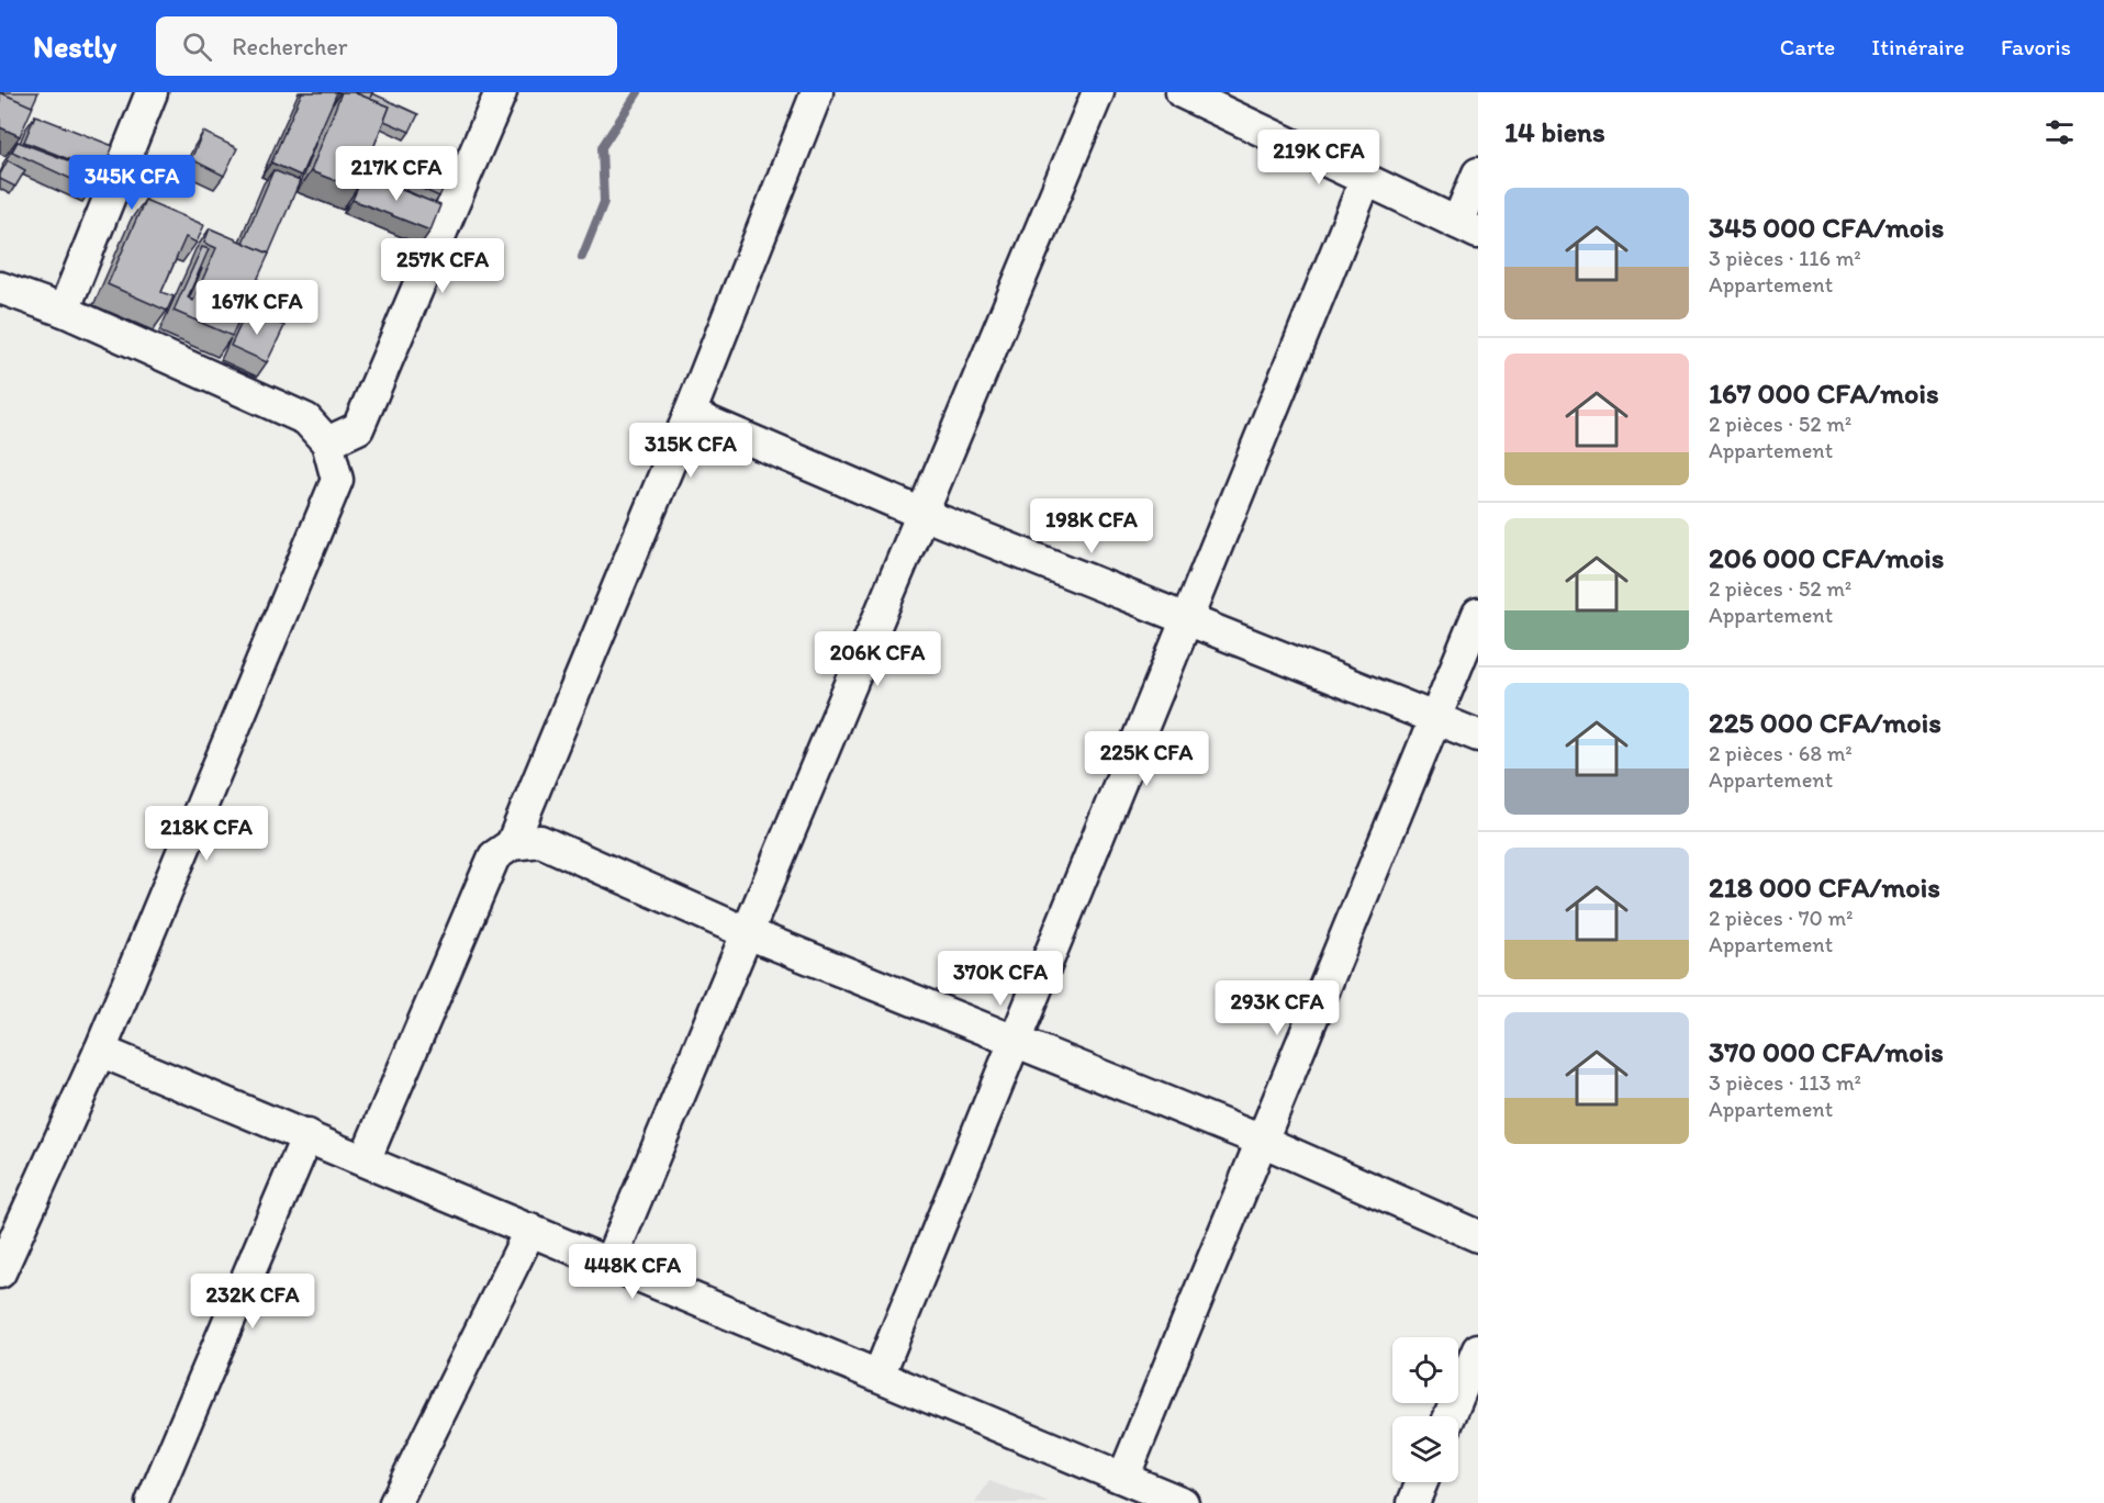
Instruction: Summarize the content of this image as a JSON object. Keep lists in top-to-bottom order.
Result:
{
  "page": {
    "header": "Nestly",
    "search": "Rechercher",
    "nav": ["Carte", "Itinéraire", "Favoris"],
    "heading": "14 biens",
    "price": [
      "219K CFA",
      "217K CFA",
      "345K CFA",
      "257K CFA",
      "167K CFA",
      "315K CFA",
      "198K CFA",
      "206K CFA",
      "225K CFA",
      "218K CFA",
      "370K CFA",
      "293K CFA",
      "448K CFA",
      "232K CFA"
    ],
    "list": [
      {
        "name": "345 000 CFA/mois",
        "note": "3 pièces · 116 m² · Appartement"
      },
      {
        "name": "167 000 CFA/mois",
        "note": "2 pièces · 52 m² · Appartement"
      },
      {
        "name": "206 000 CFA/mois",
        "note": "2 pièces · 52 m² · Appartement"
      },
      {
        "name": "225 000 CFA/mois",
        "note": "2 pièces · 68 m² · Appartement"
      },
      {
        "name": "218 000 CFA/mois",
        "note": "2 pièces · 70 m² · Appartement"
      },
      {
        "name": "370 000 CFA/mois",
        "note": "3 pièces · 113 m² · Appartement"
      }
    ]
  }
}
